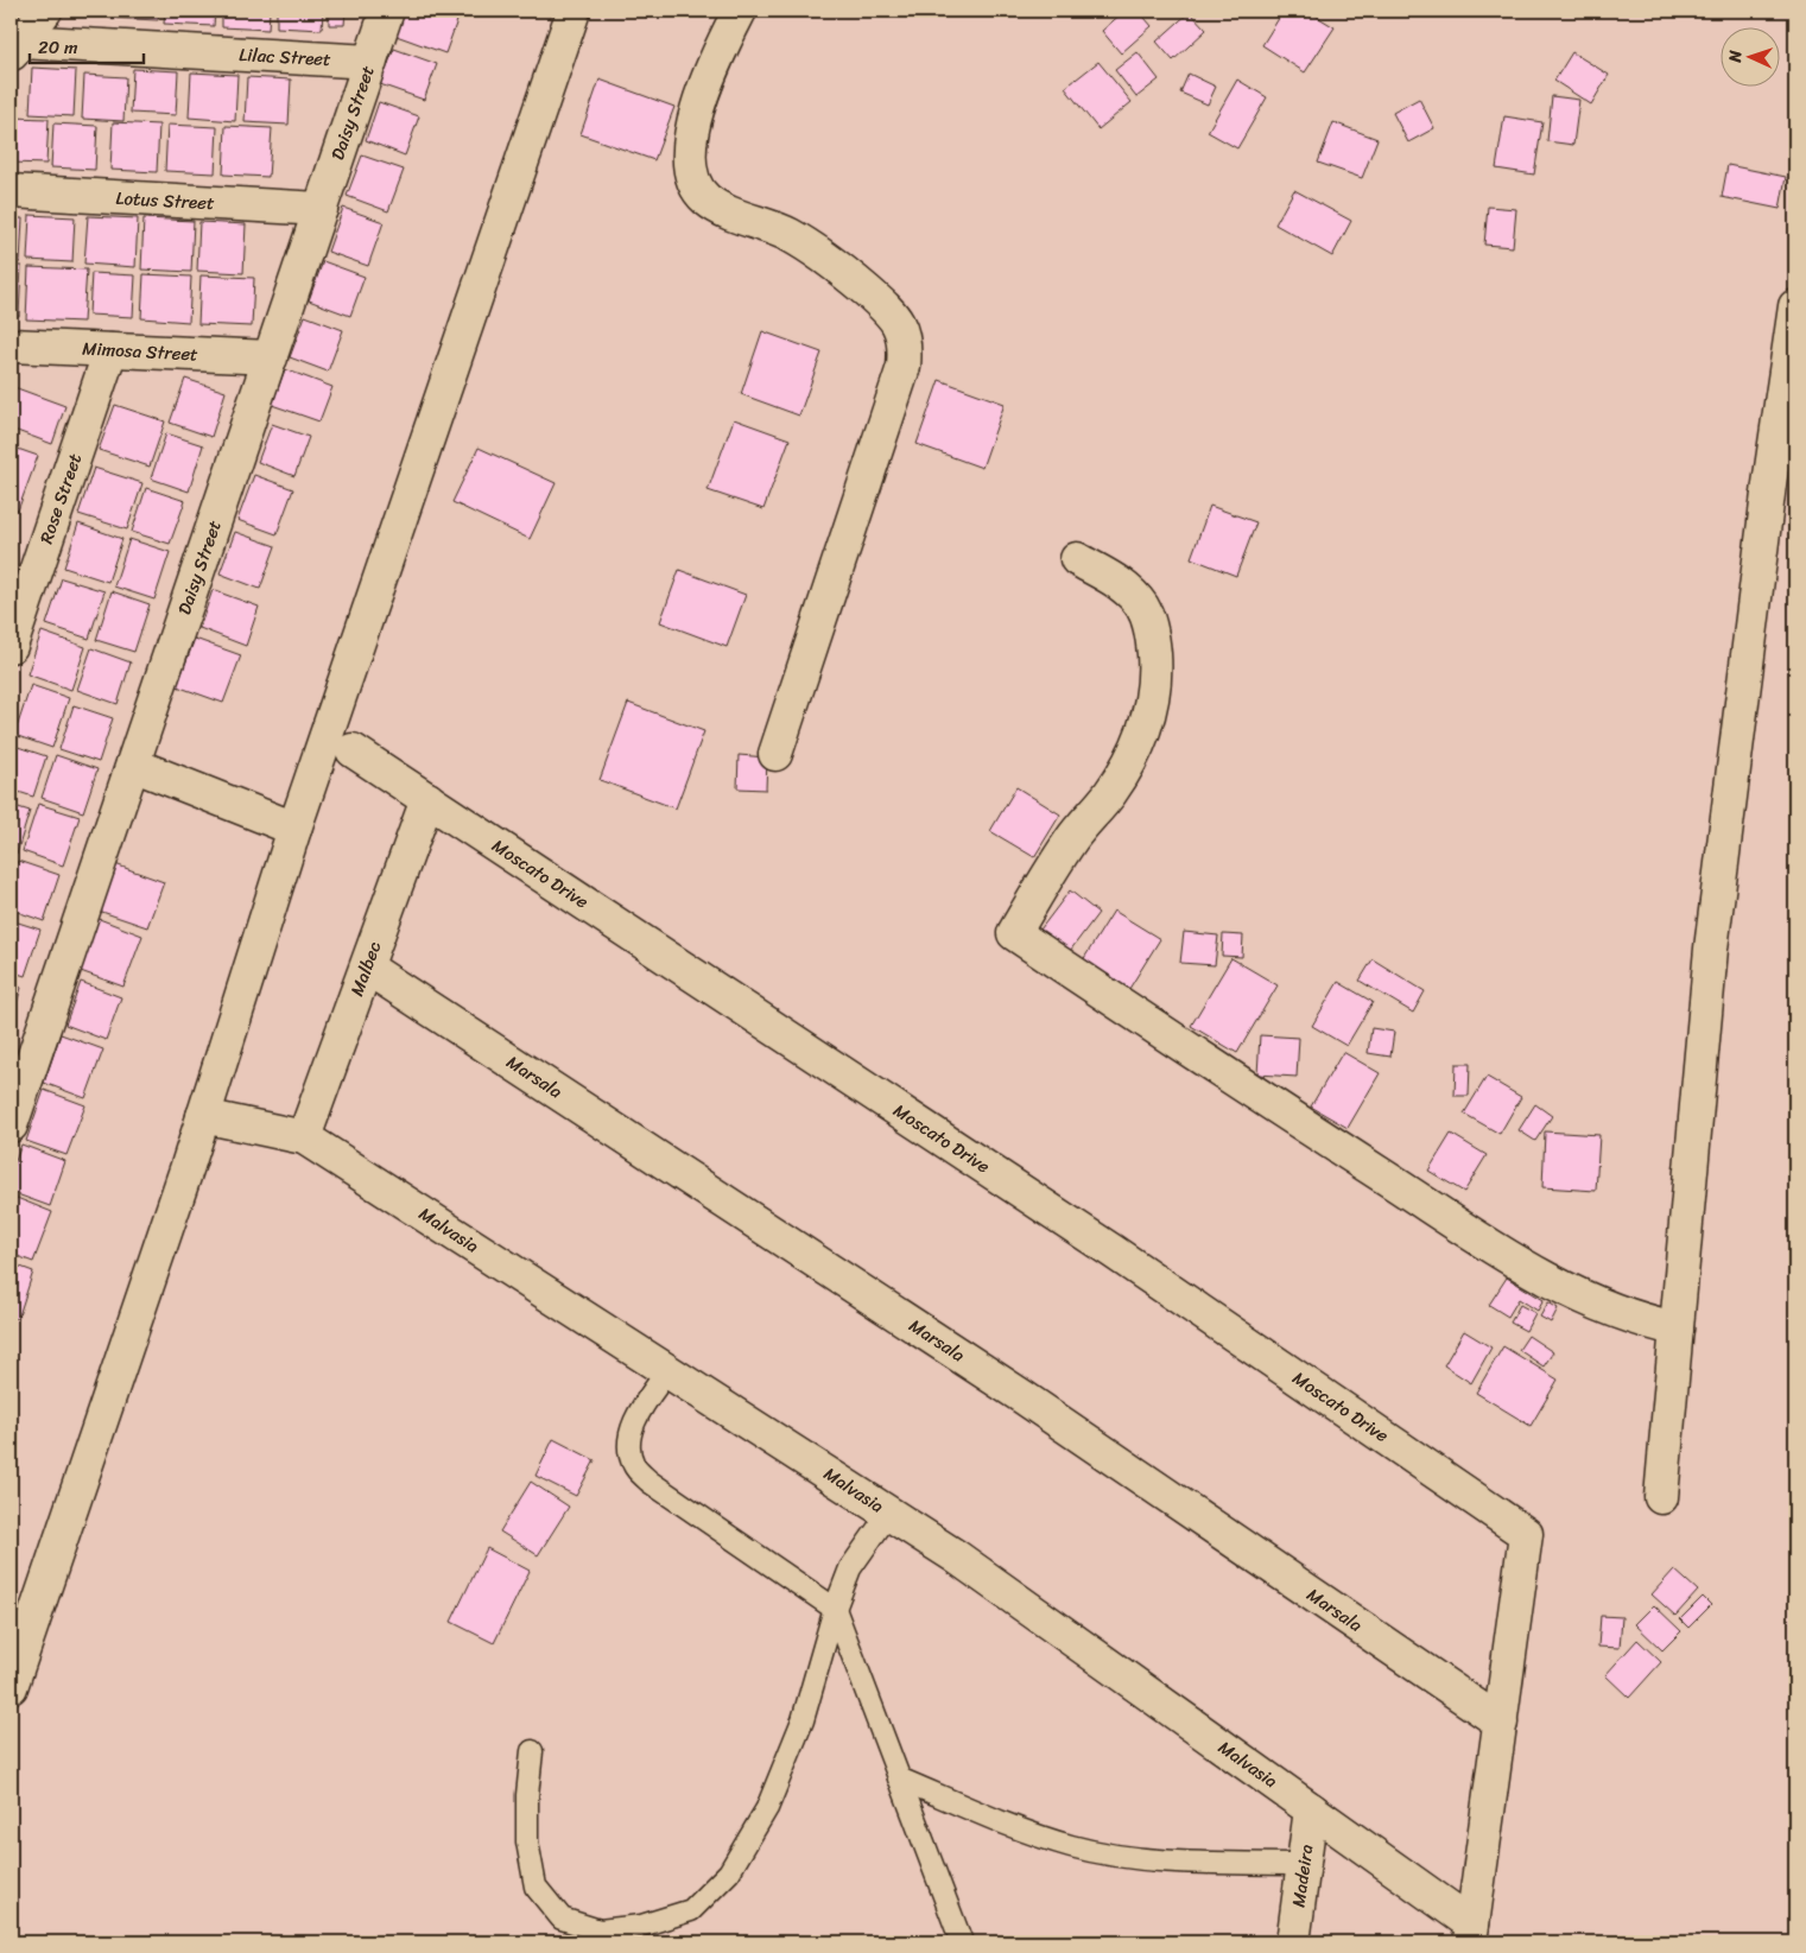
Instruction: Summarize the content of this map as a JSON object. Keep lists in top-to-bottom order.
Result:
{
  "streets": {
    "street": [
      "Lilac Street",
      "Daisy Street",
      "Lotus Street",
      "Mimosa Street",
      "Rose Street",
      "Moscato Drive",
      "Malbec",
      "Marsala",
      "Malvasia",
      "Madeira"
    ]
  },
  "crossings": [
    ["Lilac Street", "Daisy Street"],
    ["Daisy Street", "Lotus Street"],
    ["Daisy Street", "Mimosa Street"],
    ["Mimosa Street", "Rose Street"],
    ["Moscato Drive", "Malbec"],
    ["Moscato Drive", "Marsala"],
    ["Malbec", "Marsala"],
    ["Malbec", "Malvasia"],
    ["Malvasia", "Madeira"]
  ],
  "scale_bar": "20 m",
  "north": "left"
}
